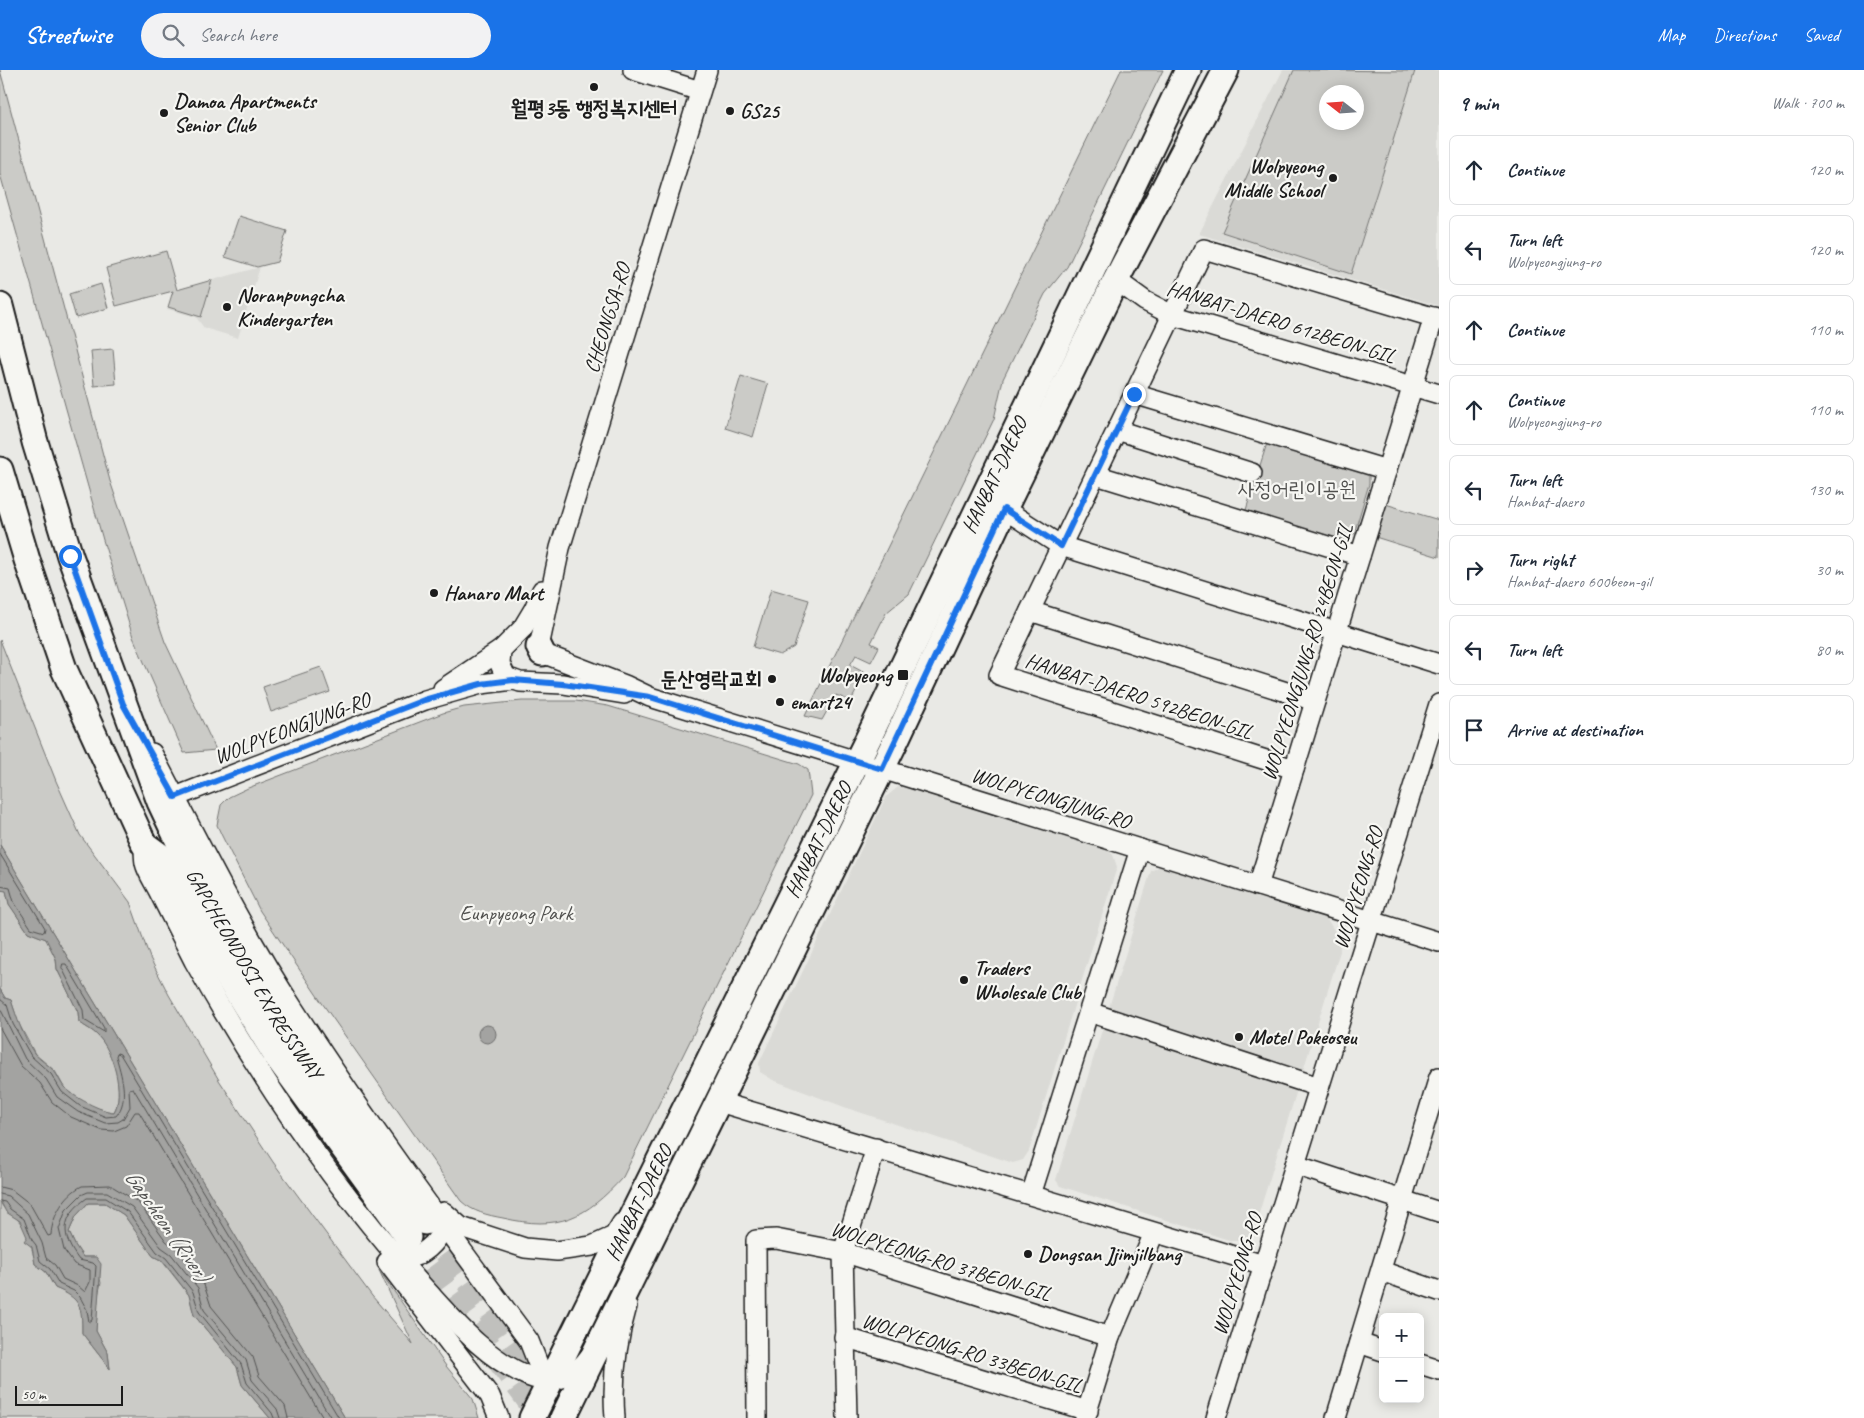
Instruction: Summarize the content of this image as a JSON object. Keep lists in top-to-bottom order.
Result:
{
  "streets": {
    "main road": ["HANBAT-DAERO", "GAPCHEONDOSI EXPRESSWAY"],
    "street": [
      "CHEONGSA-RO",
      "HANBAT-DAERO 612BEON-GIL",
      "WOLPYEONGJUNG-RO 24BEON-GIL",
      "HANBAT-DAERO 592BEON-GIL",
      "WOLPYEONGJUNG-RO",
      "WOLPYEONG-RO",
      "WOLPYEONG-RO 37BEON-GIL",
      "WOLPYEONG-RO 33BEON-GIL"
    ]
  },
  "crossings": [
    ["HANBAT-DAERO 612BEON-GIL", "HANBAT-DAERO"],
    ["HANBAT-DAERO 612BEON-GIL", "WOLPYEONGJUNG-RO 24BEON-GIL"],
    ["HANBAT-DAERO", "WOLPYEONGJUNG-RO"],
    ["WOLPYEONGJUNG-RO 24BEON-GIL", "HANBAT-DAERO 592BEON-GIL"],
    ["WOLPYEONGJUNG-RO 24BEON-GIL", "WOLPYEONGJUNG-RO"],
    ["WOLPYEONGJUNG-RO", "WOLPYEONG-RO"]
  ],
  "water": ["Gapcheon (River)"],
  "parks": ["사정어린이공원", "Eunpyeong Park"],
  "places": {
    "other": [
      "월평3동 행정복지센터",
      "GS25",
      "Damoa Apartments Senior Club",
      "Wolpyeong Middle School",
      "Noranpungcha Kindergarten",
      "Hanaro Mart",
      "둔산영락교회",
      "emart24",
      "Traders Wholesale Club",
      "Motel Pokeoseu",
      "Dongsan Jjimjilbang"
    ],
    "transit": ["Wolpyeong"]
  },
  "scale_bar": "50 m",
  "north": "left",
  "page": {
    "header": "Streetwise",
    "search": "Search here",
    "nav": ["Map", "Directions", "Saved"],
    "heading": ["9 min", "Walk · 700 m"],
    "list": [
      ["Continue", "120 m"],
      ["Turn left", "Wolpyeongjung-ro", "120 m"],
      ["Continue", "110 m"],
      ["Continue", "Wolpyeongjung-ro", "110 m"],
      ["Turn left", "Hanbat-daero", "130 m"],
      ["Turn right", "Hanbat-daero 600beon-gil", "30 m"],
      ["Turn left", "80 m"],
      "Arrive at destination"
    ],
    "map_buttons": ["+", "−"],
    "scale": "50 m"
  }
}
